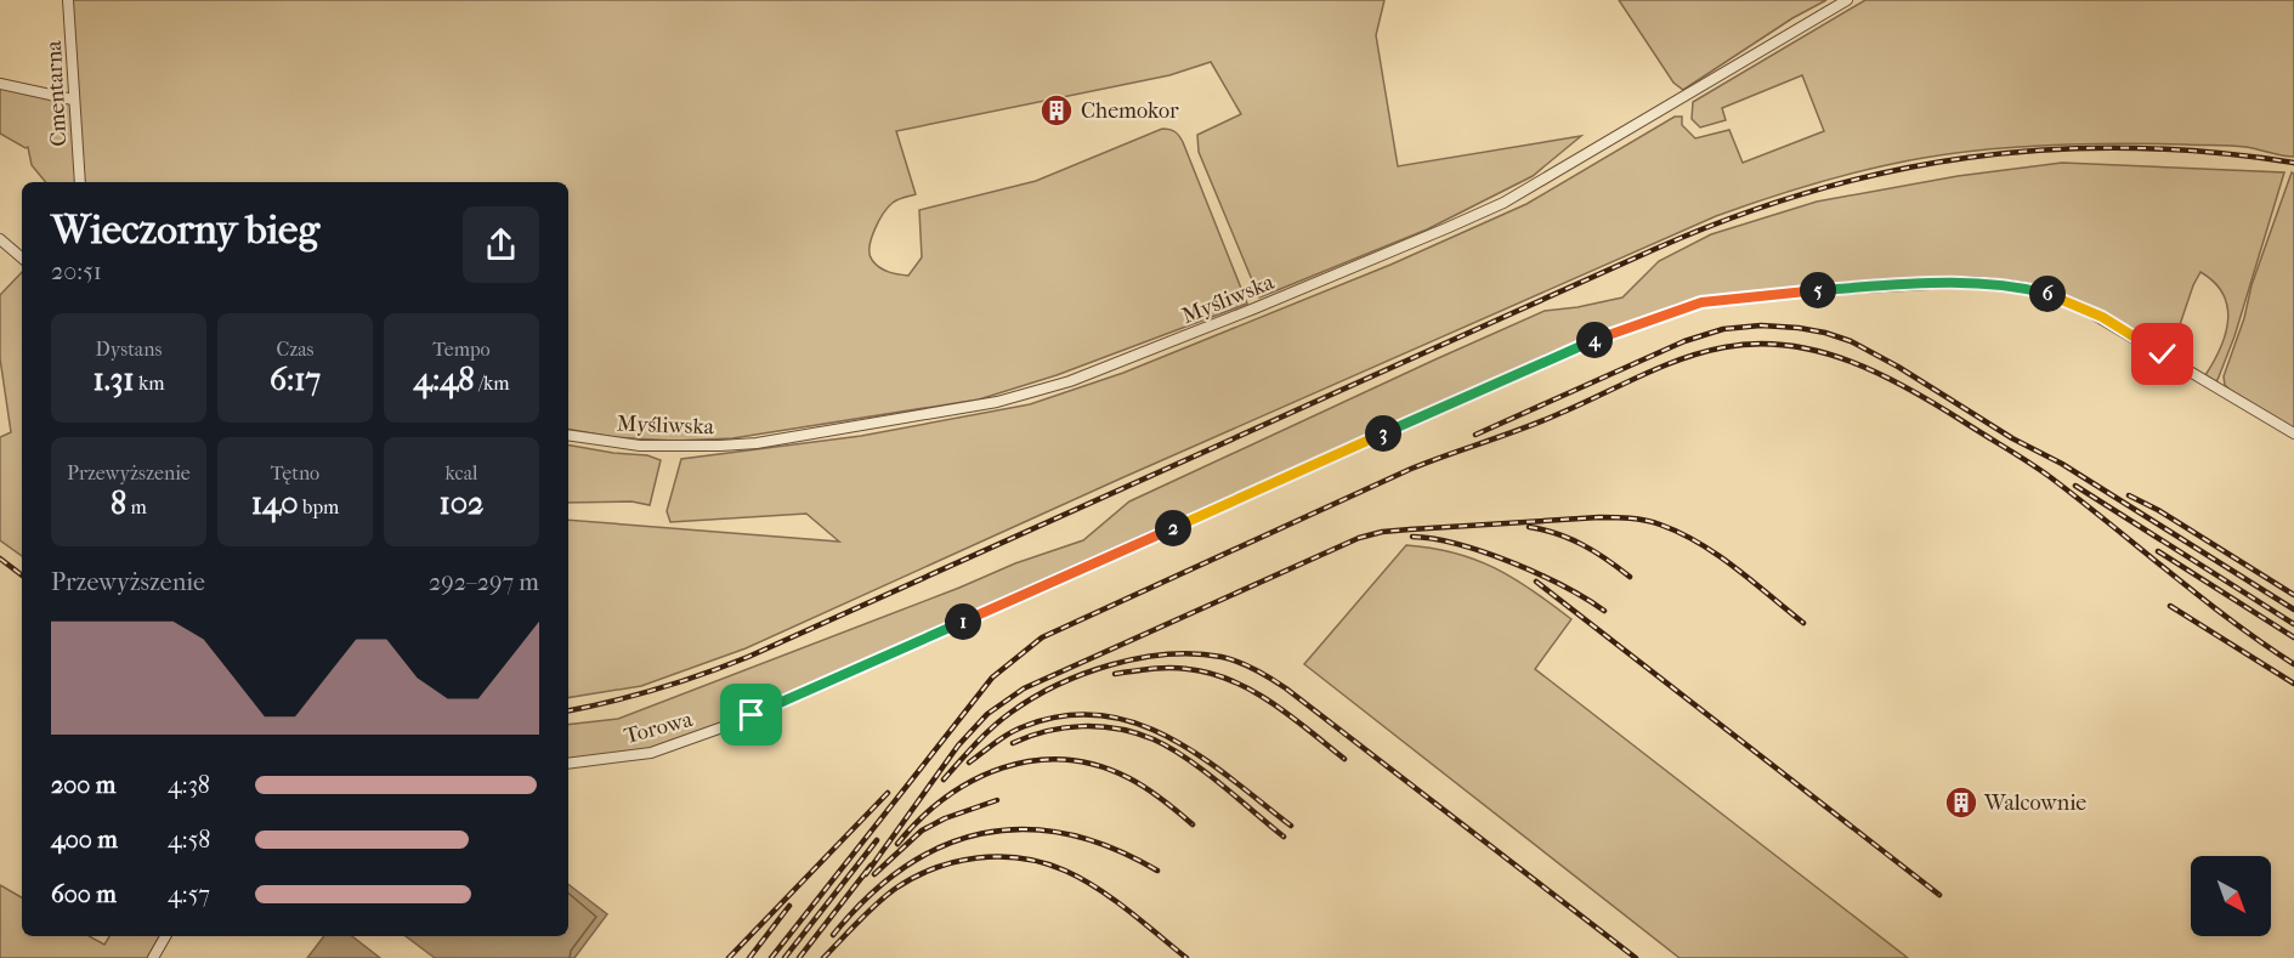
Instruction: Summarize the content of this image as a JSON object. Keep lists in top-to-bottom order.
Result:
{
  "streets": {
    "street": ["Cmentarna", "Myśliwska", "Torowa"]
  },
  "places": {
    "building": ["Chemokor", "Walcownie"]
  },
  "north": "bottom right",
  "page": {
    "heading": ["Wieczorny bieg", "20:51"],
    "pins": [
      "5",
      "6",
      "4",
      "3",
      "2",
      "1"
    ],
    "stats": [
      ["Dystans", "1.31 km"],
      ["Czas", "6:17"],
      ["Tempo", "4:48 /km"],
      ["Przewyższenie", "8 m"],
      ["Tętno", "140 bpm"],
      ["kcal", "102"]
    ],
    "chart": ["Przewyższenie", "292–297 m"],
    "list": [
      {
        "name": "200 m",
        "note": "4:38"
      },
      {
        "name": "400 m",
        "note": "4:58"
      },
      {
        "name": "600 m",
        "note": "4:57"
      }
    ]
  }
}
